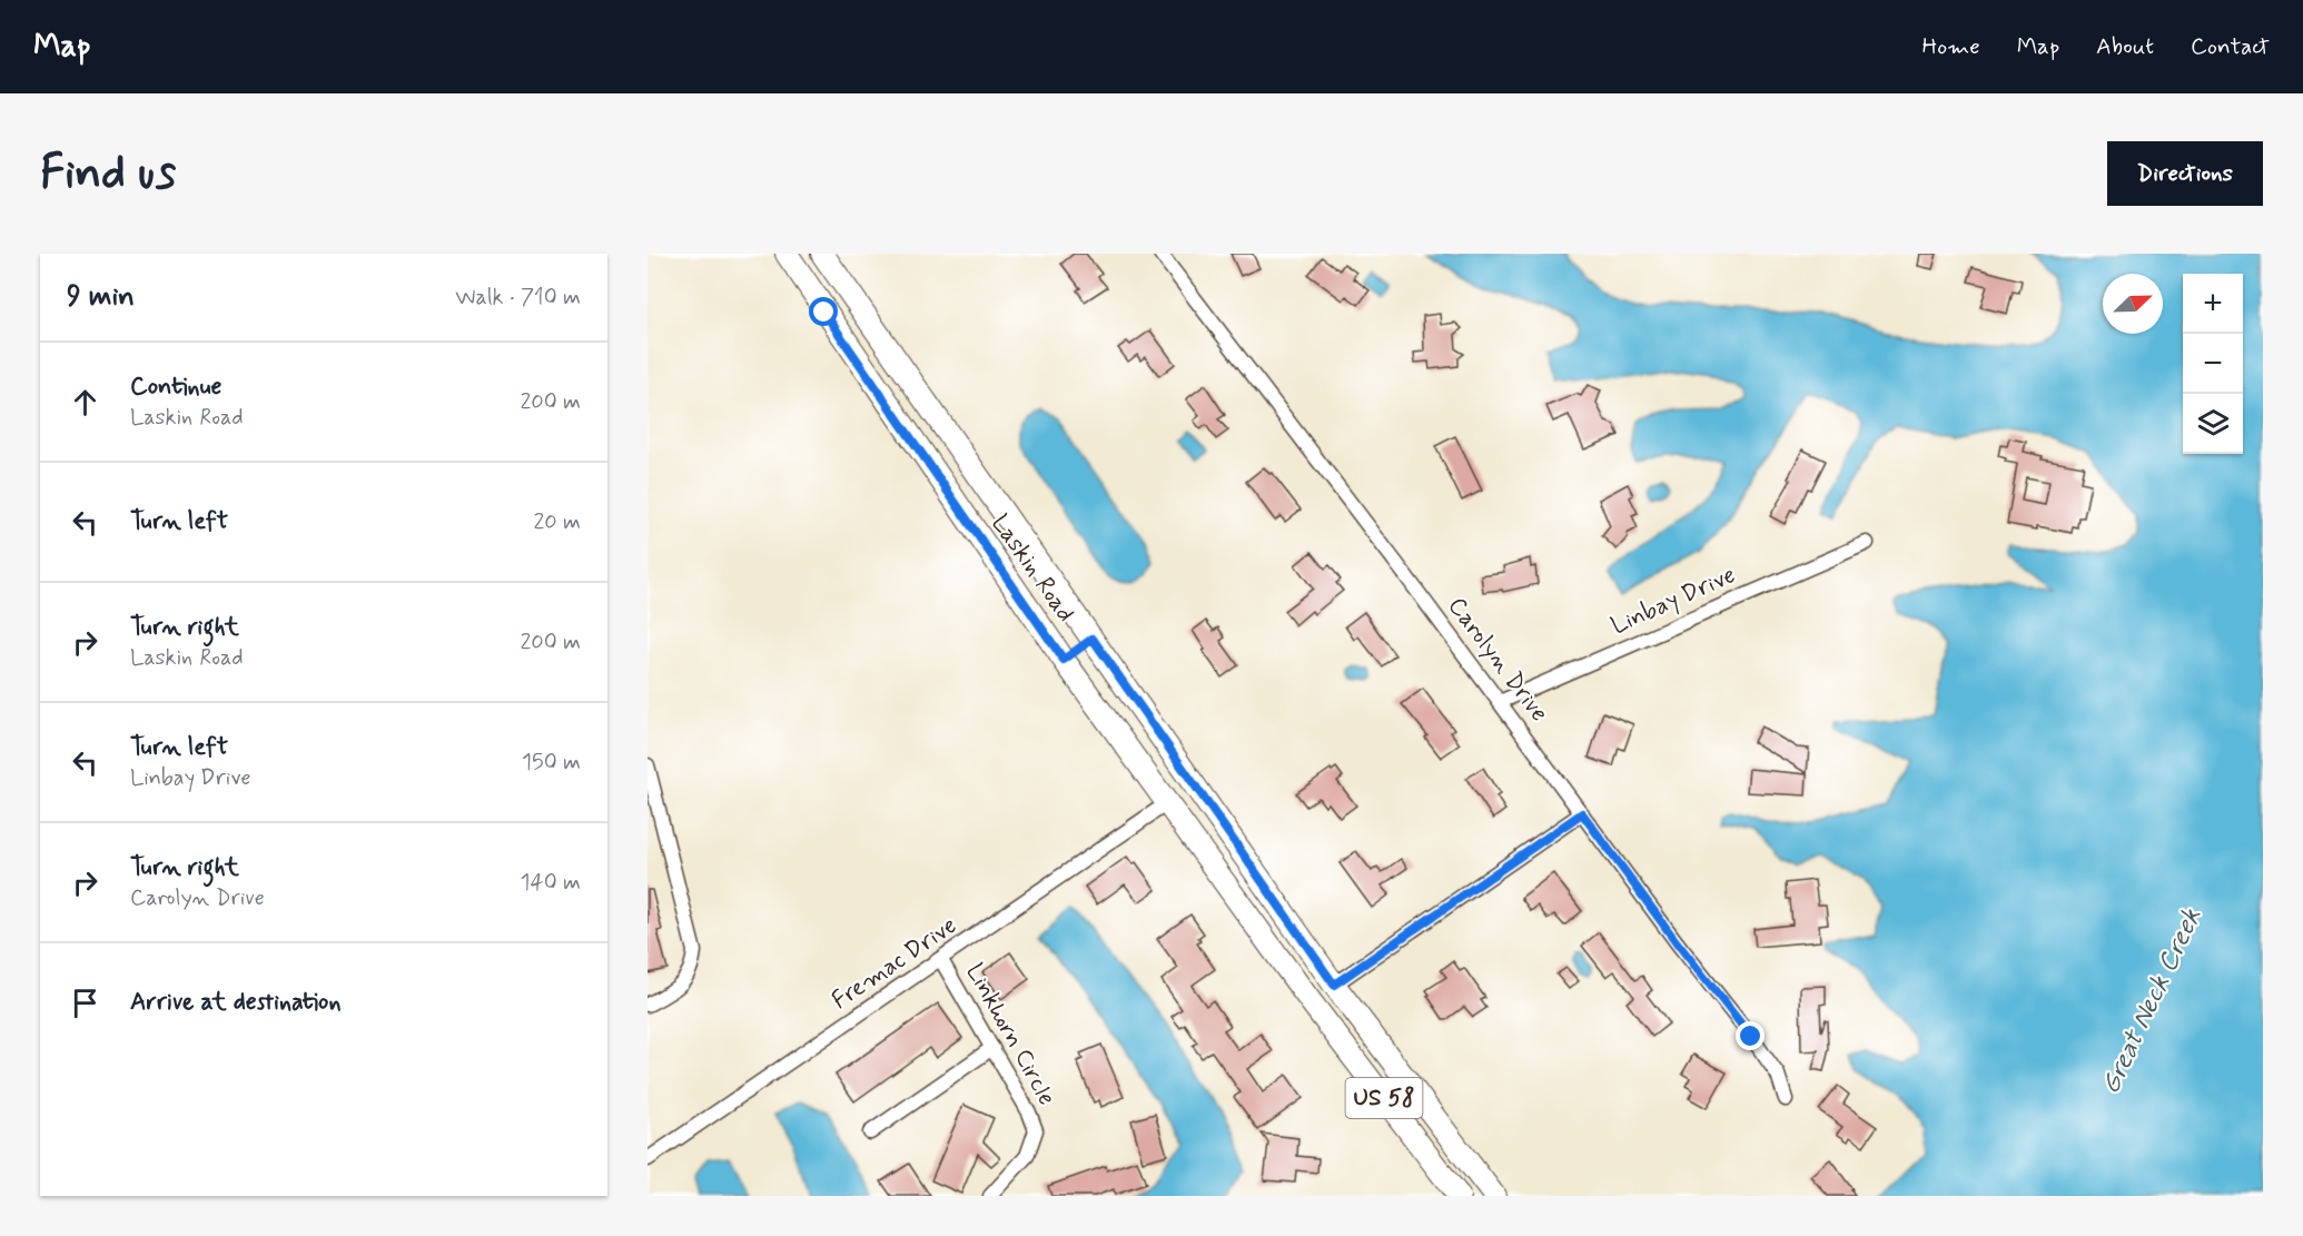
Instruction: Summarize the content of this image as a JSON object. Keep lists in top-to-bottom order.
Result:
{
  "streets": {
    "main road": ["Laskin Road", "US 58"],
    "street": [
      "Linbay Drive",
      "Carolyn Drive",
      "Fremac Drive",
      "Linkhorn Circle"
    ]
  },
  "crossings": [
    ["Laskin Road", "Fremac Drive"],
    ["Linbay Drive", "Carolyn Drive"],
    ["Fremac Drive", "Linkhorn Circle"]
  ],
  "water": ["Great Neck Creek"],
  "north": "top right",
  "page": {
    "header": "Map",
    "nav": [
      "Home",
      "Map",
      "About",
      "Contact"
    ],
    "buttons": "Directions",
    "title": "Find us",
    "heading": ["9 min", "Walk · 710 m"],
    "map_buttons": ["+", "−"],
    "list": [
      ["Continue", "Laskin Road", "200 m"],
      ["Turn left", "20 m"],
      ["Turn right", "Laskin Road", "200 m"],
      ["Turn left", "Linbay Drive", "150 m"],
      ["Turn right", "Carolyn Drive", "140 m"],
      "Arrive at destination"
    ]
  }
}
